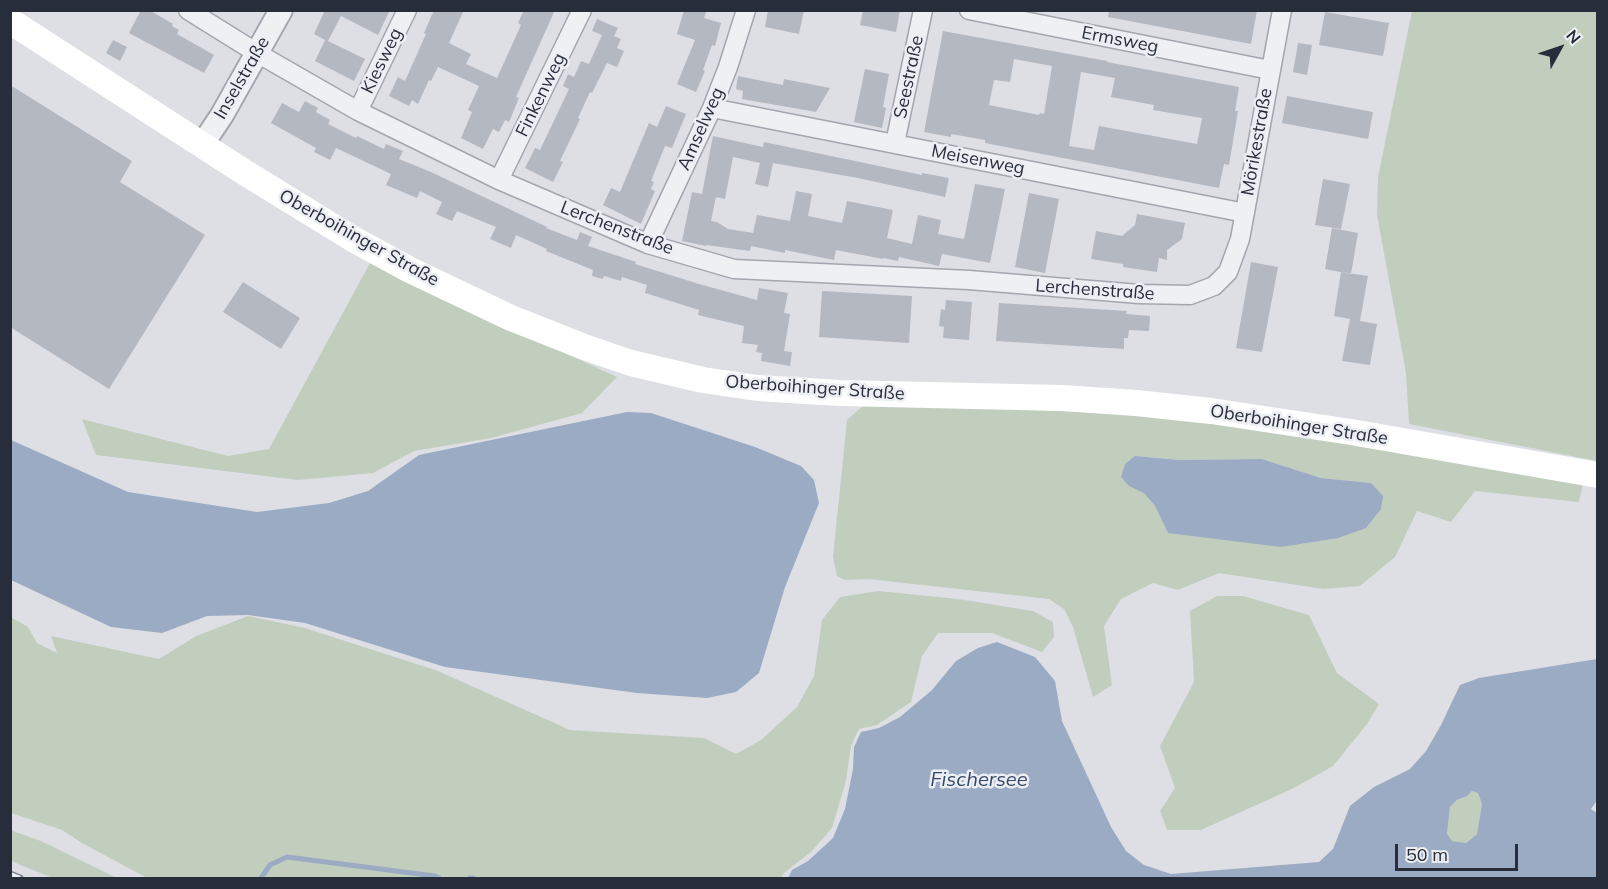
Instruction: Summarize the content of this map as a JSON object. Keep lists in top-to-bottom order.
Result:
{
  "streets": {
    "main road": ["Oberboihinger Straße"],
    "street": [
      "Ermsweg",
      "Kiesweg",
      "Seestraße",
      "Inselstraße",
      "Finkenweg",
      "Amselweg",
      "Mörikestraße",
      "Meisenweg",
      "Lerchenstraße"
    ]
  },
  "crossings": [
    ["Ermsweg", "Mörikestraße"],
    ["Kiesweg", "Lerchenstraße"],
    ["Seestraße", "Meisenweg"],
    ["Inselstraße", "Lerchenstraße"],
    ["Inselstraße", "Oberboihinger Straße"],
    ["Finkenweg", "Lerchenstraße"],
    ["Amselweg", "Meisenweg"],
    ["Amselweg", "Lerchenstraße"],
    ["Mörikestraße", "Meisenweg"],
    ["Mörikestraße", "Lerchenstraße"]
  ],
  "water": ["Fischersee"],
  "scale_bar": "50 m",
  "north": "top right"
}
